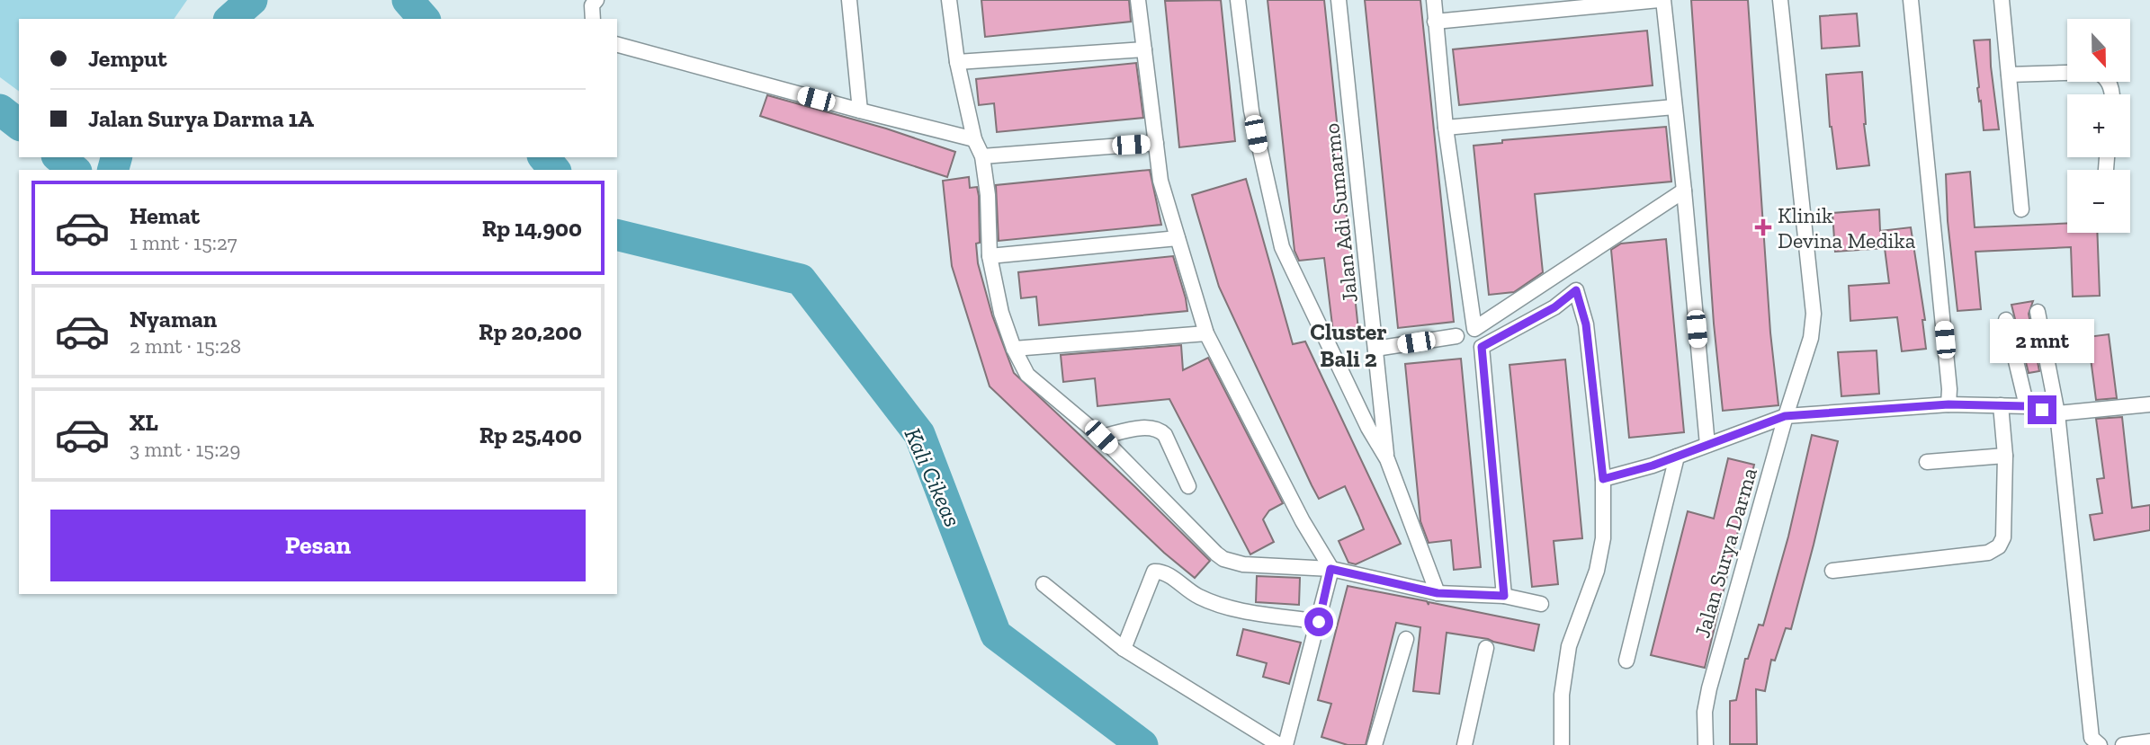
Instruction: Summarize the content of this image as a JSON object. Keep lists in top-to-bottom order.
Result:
{
  "streets": {
    "street": ["Jalan Adi Sumarmo", "Jalan Surya Darma"]
  },
  "districts": ["Cluster Bali 2"],
  "water": ["Kali Cikeas"],
  "places": {
    "health": ["Klinik Devina Medika"]
  },
  "north": "bottom",
  "page": {
    "map_buttons": ["+", "−"],
    "banner": ["Jemput", "Jalan Surya Darma 1A"],
    "list": [
      {
        "name": "Hemat",
        "note": "1 mnt · 15:27",
        "value": "Rp 14,900"
      },
      {
        "name": "Nyaman",
        "note": "2 mnt · 15:28",
        "value": "Rp 20,200"
      },
      {
        "name": "XL",
        "note": "3 mnt · 15:29",
        "value": "Rp 25,400"
      }
    ],
    "bubble": "2 mnt",
    "buttons": "Pesan"
  }
}
